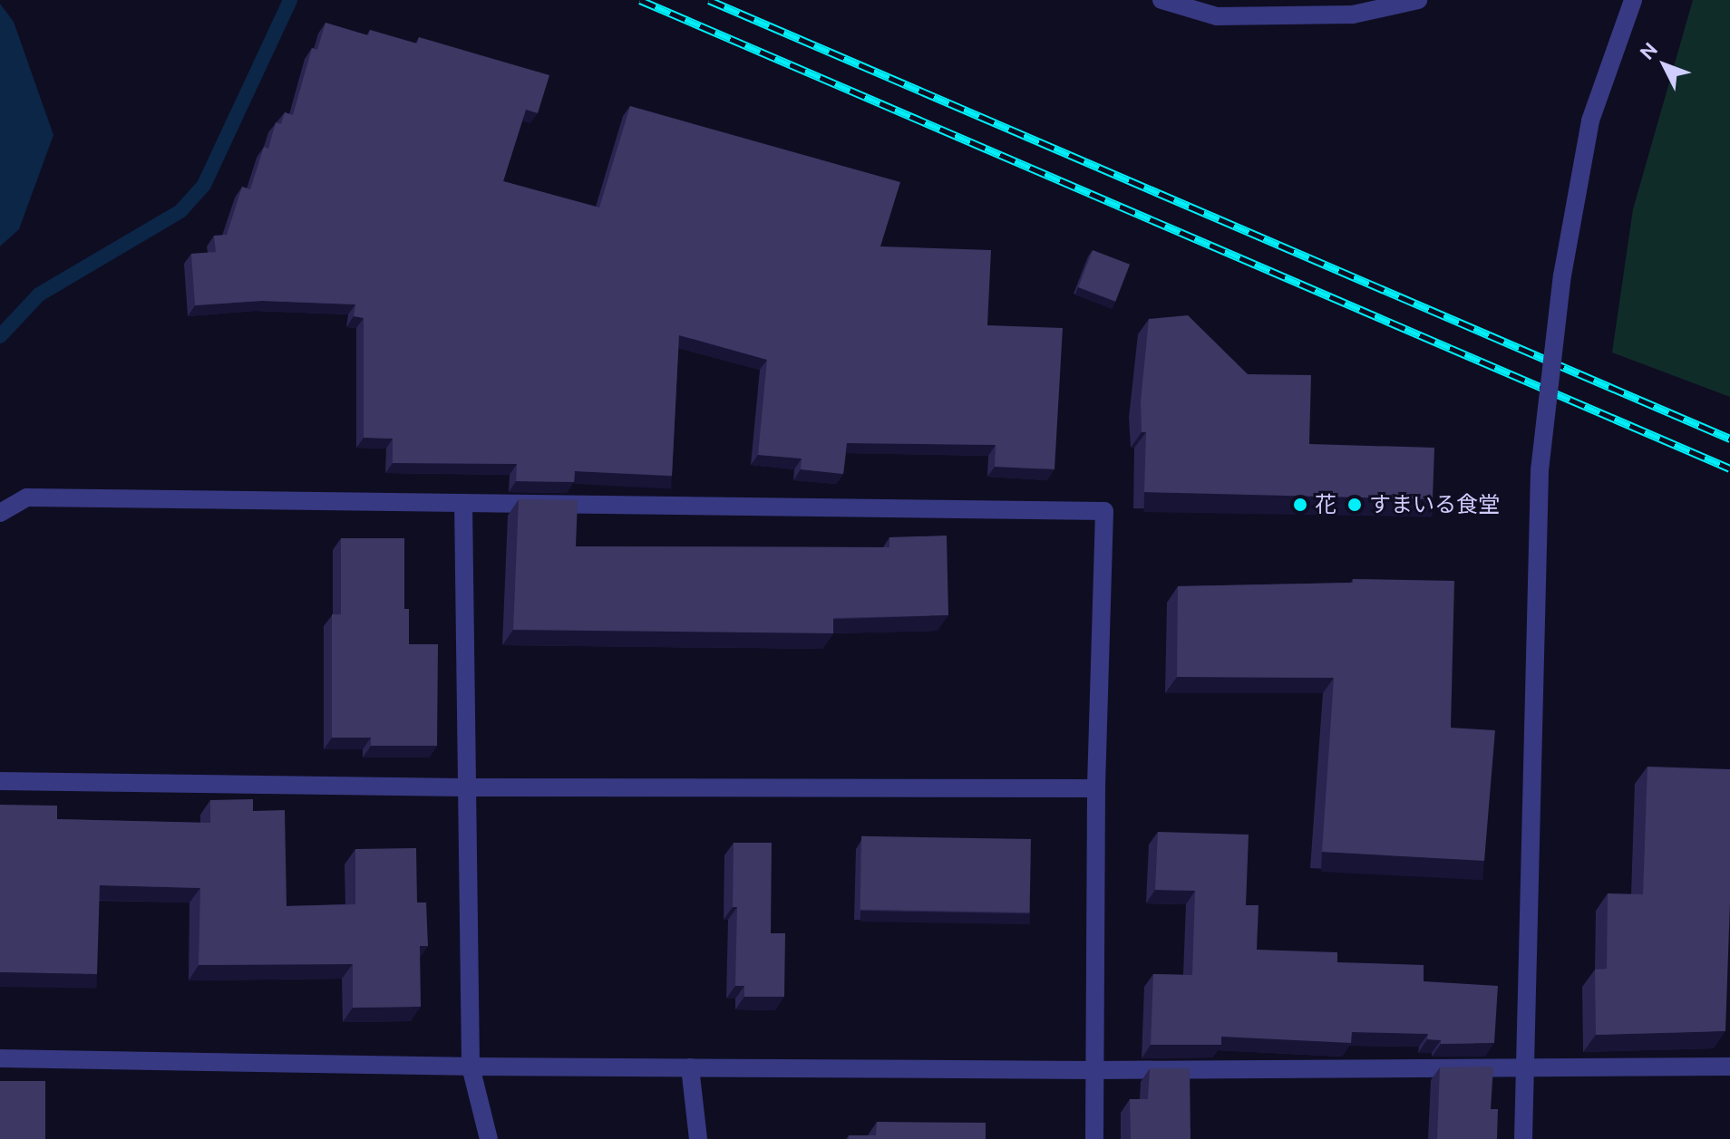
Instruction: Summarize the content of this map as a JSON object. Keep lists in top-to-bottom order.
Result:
{
  "places": ["花", "すまいる食堂"],
  "north": "top left"
}
